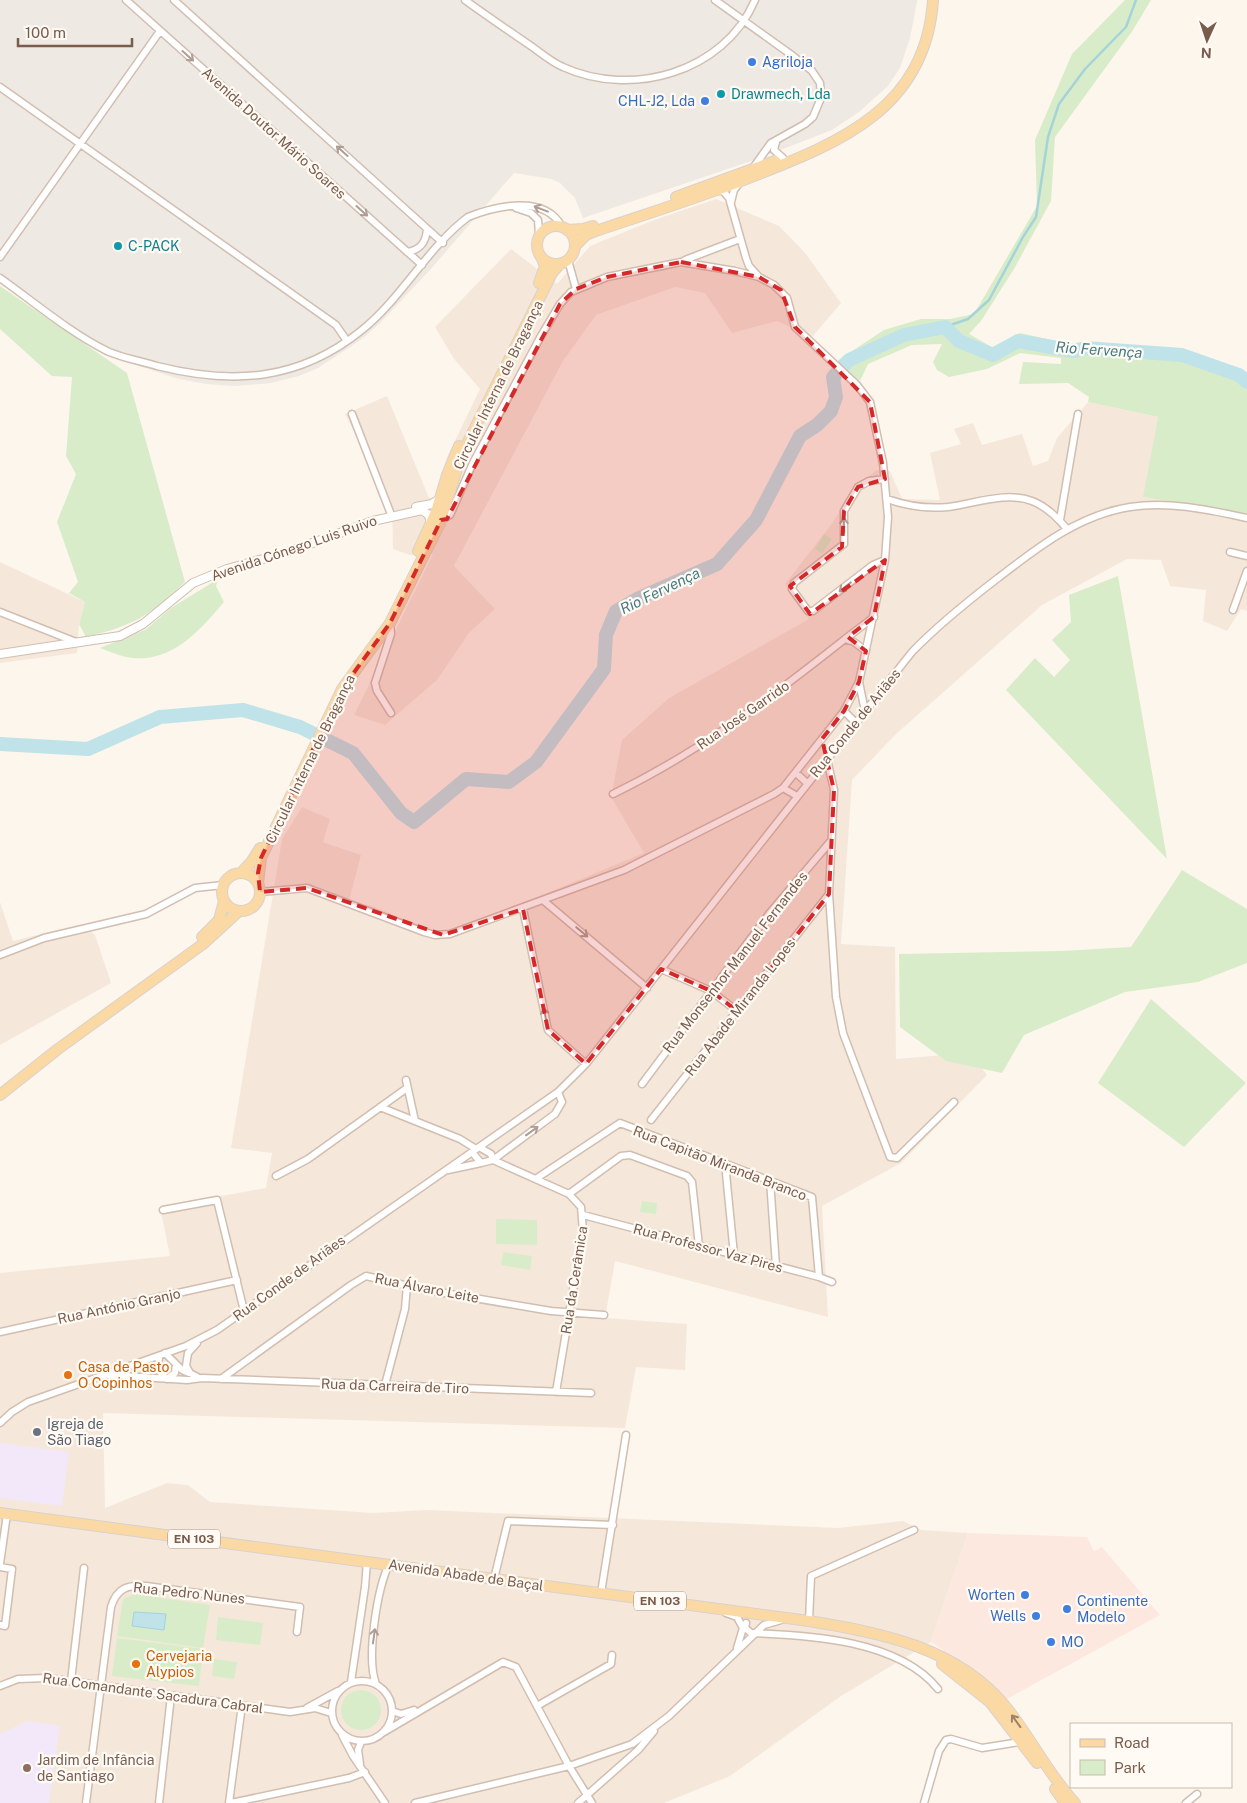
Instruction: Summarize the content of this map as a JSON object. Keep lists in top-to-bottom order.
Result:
{
  "streets": {
    "main road": ["Circular Interna de Bragança", "EN 103", "Avenida Abade de Baçal"],
    "street": [
      "Avenida Doutor Mário Soares",
      "Avenida Cónego Luis Ruivo",
      "Rua José Garrido",
      "Rua Conde de Ariães",
      "Rua Monsenhor Manuel Fernandes",
      "Rua Abade Miranda Lopes",
      "Rua Capitão Miranda Branco",
      "Rua Professor Vaz Pires",
      "Rua da Cerâmica",
      "Rua Álvaro Leite",
      "Rua António Granjo",
      "Rua da Carreira de Tiro",
      "Rua Pedro Nunes",
      "Rua Comandante Sacadura Cabral"
    ]
  },
  "crossings": [
    ["Circular Interna de Bragança", "Avenida Cónego Luis Ruivo"],
    ["Rua Conde de Ariães", "Rua da Carreira de Tiro"],
    ["Rua Capitão Miranda Branco", "Rua Professor Vaz Pires"],
    ["Rua Professor Vaz Pires", "Rua da Cerâmica"],
    ["Rua da Cerâmica", "Rua Álvaro Leite"],
    ["Rua da Cerâmica", "Rua da Carreira de Tiro"],
    ["Rua Álvaro Leite", "Rua da Carreira de Tiro"],
    ["Rua Pedro Nunes", "Rua Comandante Sacadura Cabral"]
  ],
  "water": ["Rio Fervença"],
  "places": [
    "Agriloja",
    "Drawmech, Lda",
    "CHL-J2, Lda",
    "C-PACK",
    "Casa de Pasto O Copinhos",
    "Igreja de São Tiago",
    "Worten",
    "Continente Modelo",
    "Wells",
    "MO",
    "Cervejaria Alypios",
    "Jardim de Infância de Santiago"
  ],
  "legend": ["Road", "Park"],
  "scale_bar": "100 m",
  "north": "bottom"
}
